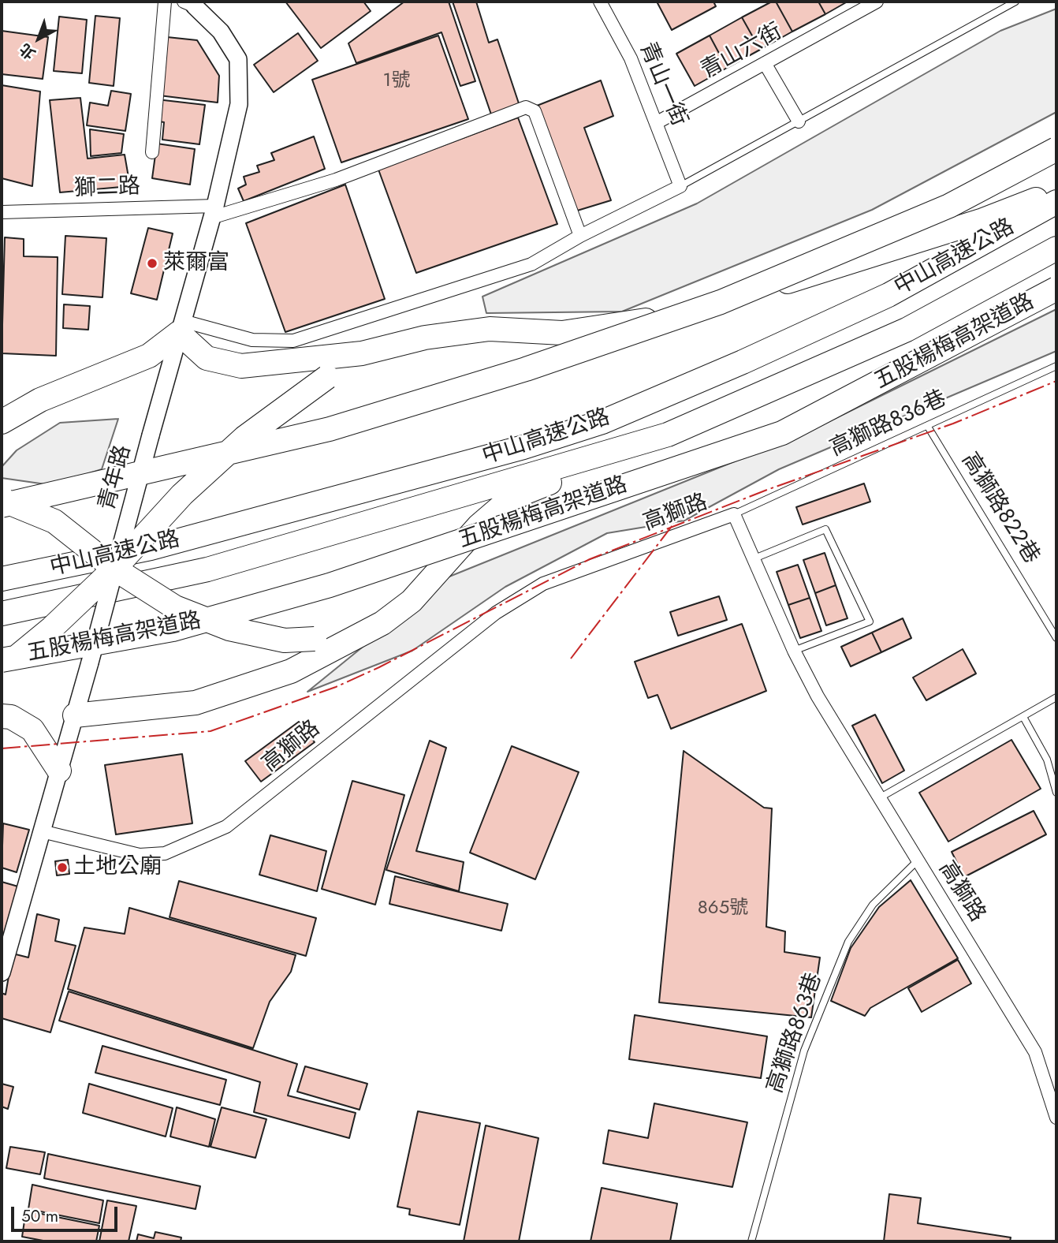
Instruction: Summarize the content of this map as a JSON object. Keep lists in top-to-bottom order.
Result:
{
  "streets": {
    "highway": ["中山高速公路", "五股楊梅高架道路"],
    "street": [
      "青山六街",
      "青山一街",
      "獅二路",
      "青年路",
      "高獅路"
    ],
    "lane": ["高獅路836巷", "高獅路822巷", "高獅路863巷"]
  },
  "crossings": [
    ["青山六街", "青山一街"],
    ["獅二路", "青年路"],
    ["高獅路836巷", "高獅路822巷"],
    ["高獅路836巷", "高獅路"],
    ["青年路", "高獅路"],
    ["高獅路", "高獅路863巷"]
  ],
  "places": ["萊爾富", "土地公廟"],
  "house_numbers": ["1號", "865號"],
  "scale_bar": "50 m",
  "north": "bottom left"
}
